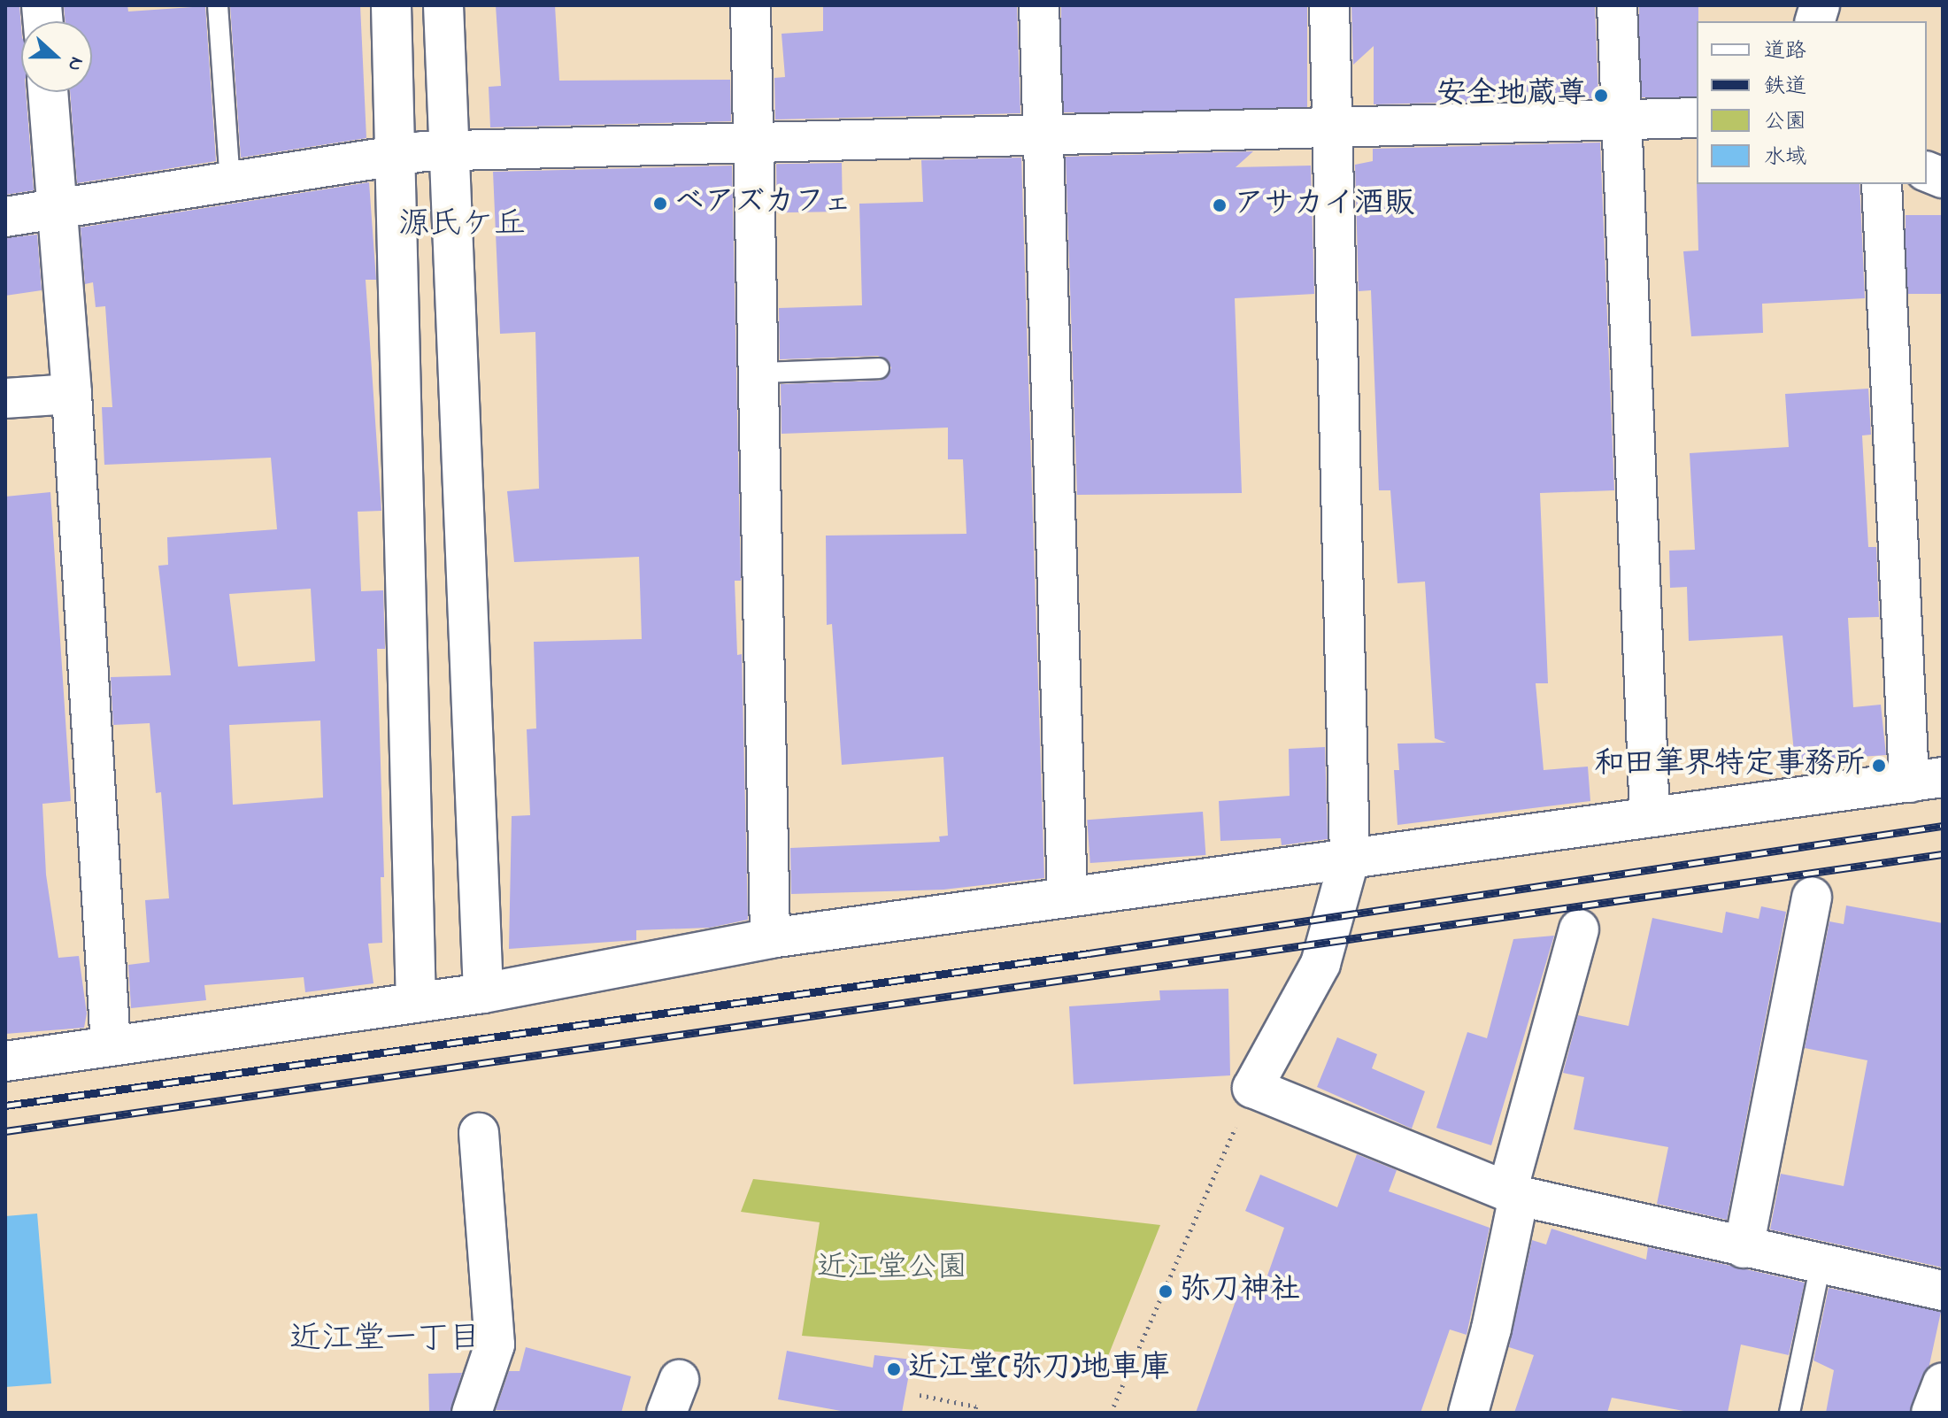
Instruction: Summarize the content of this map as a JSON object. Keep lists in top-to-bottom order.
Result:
{
  "districts": ["源氏ケ丘", "近江堂一丁目"],
  "parks": ["近江堂公園"],
  "places": [
    "安全地蔵尊",
    "ベアズカフェ",
    "アサカイ酒販",
    "和田筆界特定事務所",
    "弥刀神社",
    "近江堂(弥刀)地車庫"
  ],
  "legend": [
    "道路",
    "鉄道",
    "公園",
    "水域"
  ],
  "north": "right"
}
